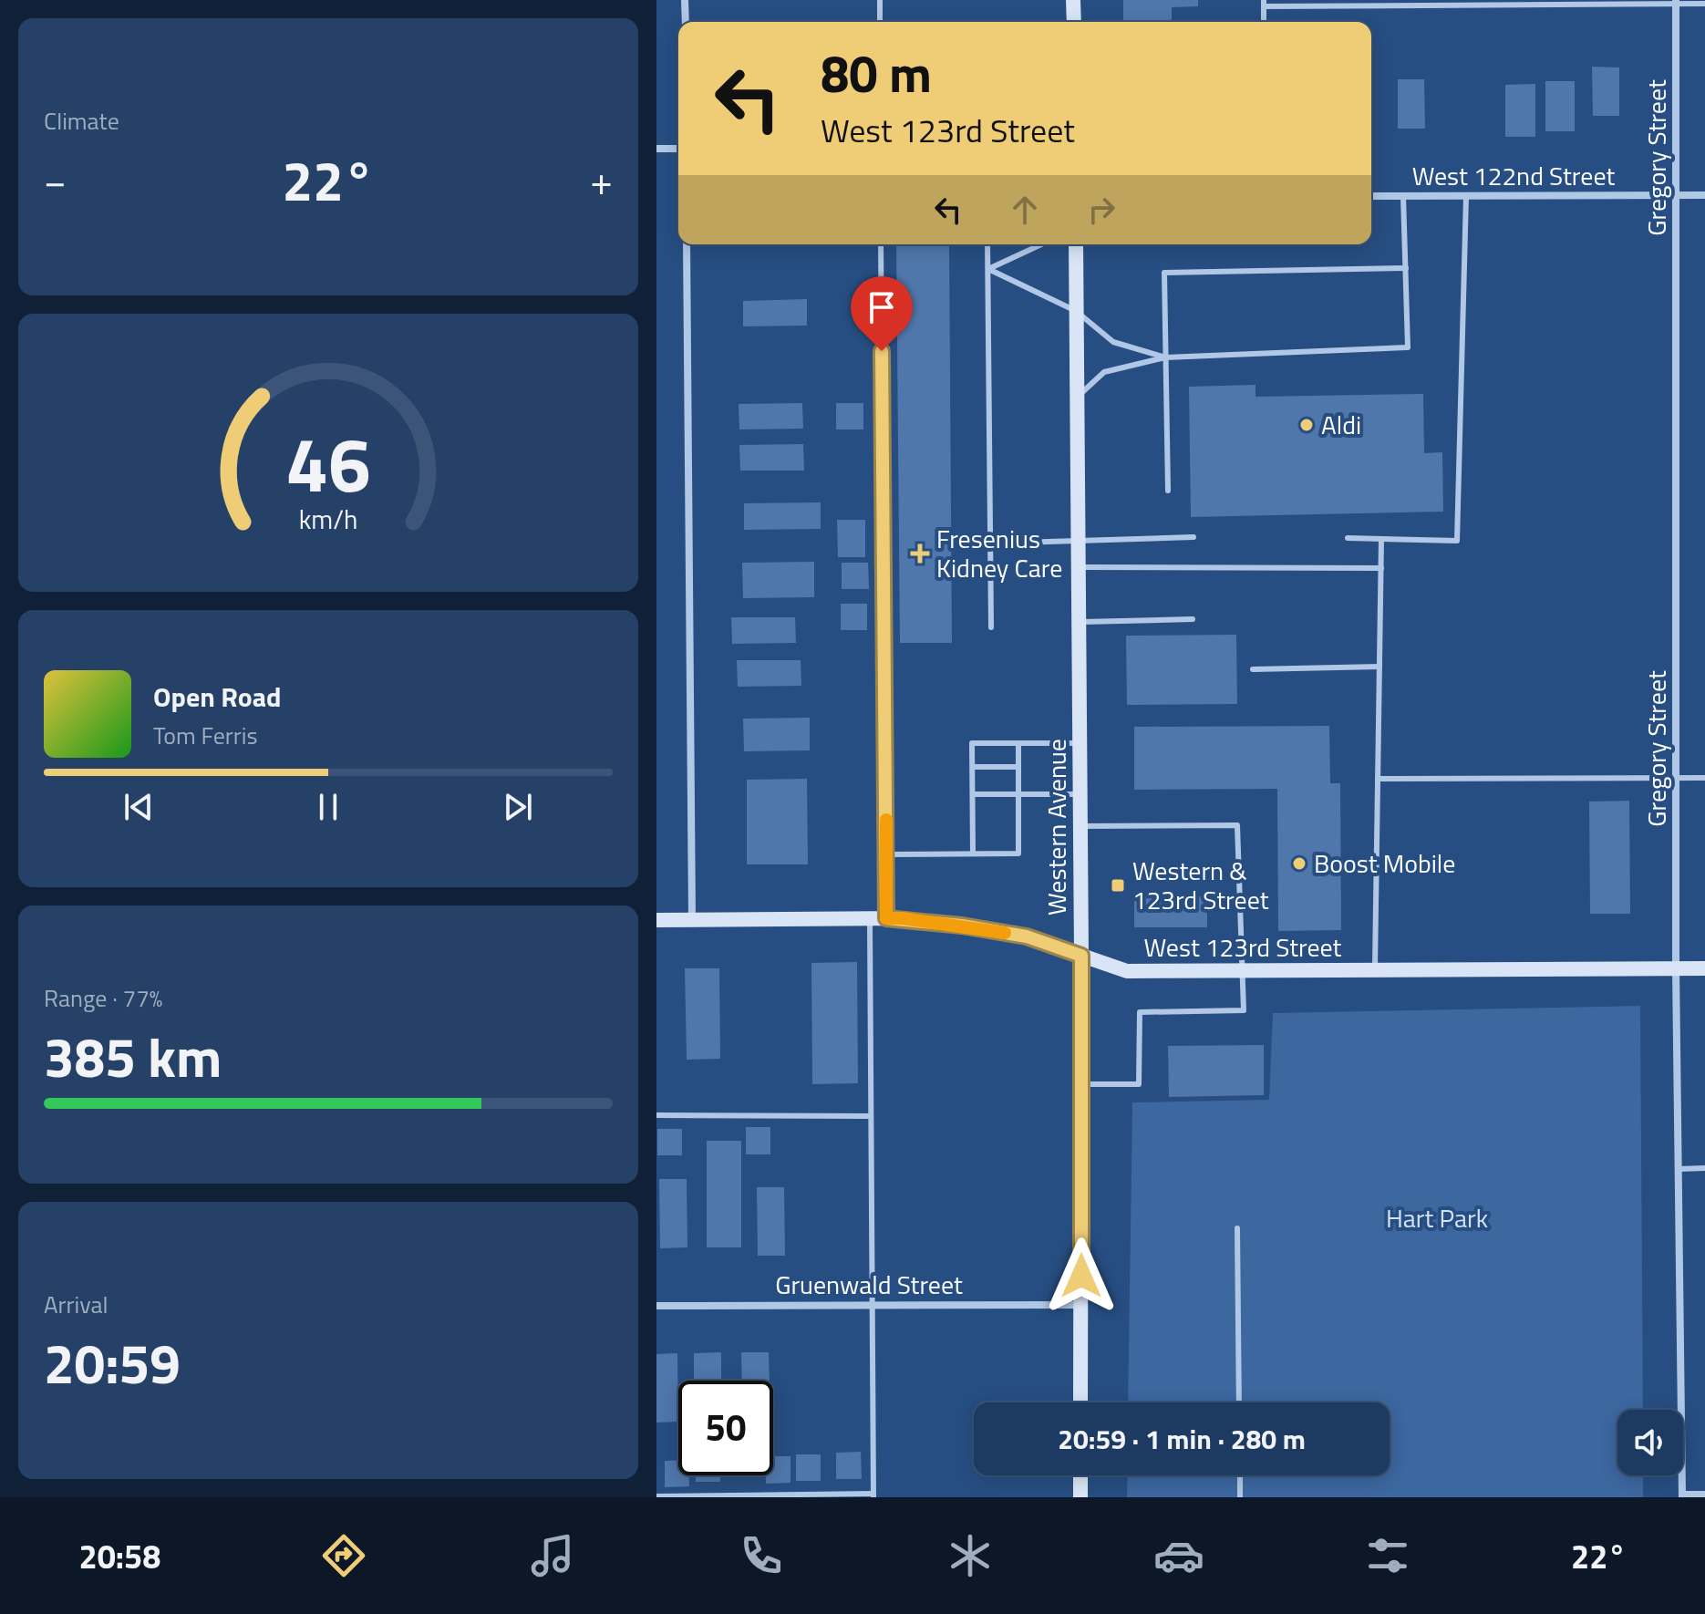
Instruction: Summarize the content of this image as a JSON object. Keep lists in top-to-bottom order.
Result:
{
  "streets": {
    "main road": ["Western Avenue", "West 123rd Street"],
    "street": ["Gregory Street", "West 122nd Street", "Gruenwald Street"]
  },
  "crossings": [
    ["Gregory Street", "West 122nd Street"],
    ["Gregory Street", "West 123rd Street"],
    ["Western Avenue", "West 123rd Street"],
    ["Western Avenue", "Gruenwald Street"]
  ],
  "parks": ["Hart Park"],
  "places": {
    "other": ["Aldi", "Boost Mobile"],
    "health": ["Fresenius Kidney Care"],
    "transit": ["Western & 123rd Street"]
  },
  "page": {
    "tile": [
      "Climate",
      ["Range · 77%", "385 km"],
      ["Arrival", "20:59"]
    ],
    "turn": ["80 m", "West 123rd Street"],
    "heat": ["−", "22°", "+"],
    "song": ["Open Road", "Tom Ferris"],
    "limit": "50",
    "trip": "20:59 · 1 min · 280 m",
    "tabs": ["20:58", "22°"],
    "gauge": ["46", "km/h"]
  }
}
